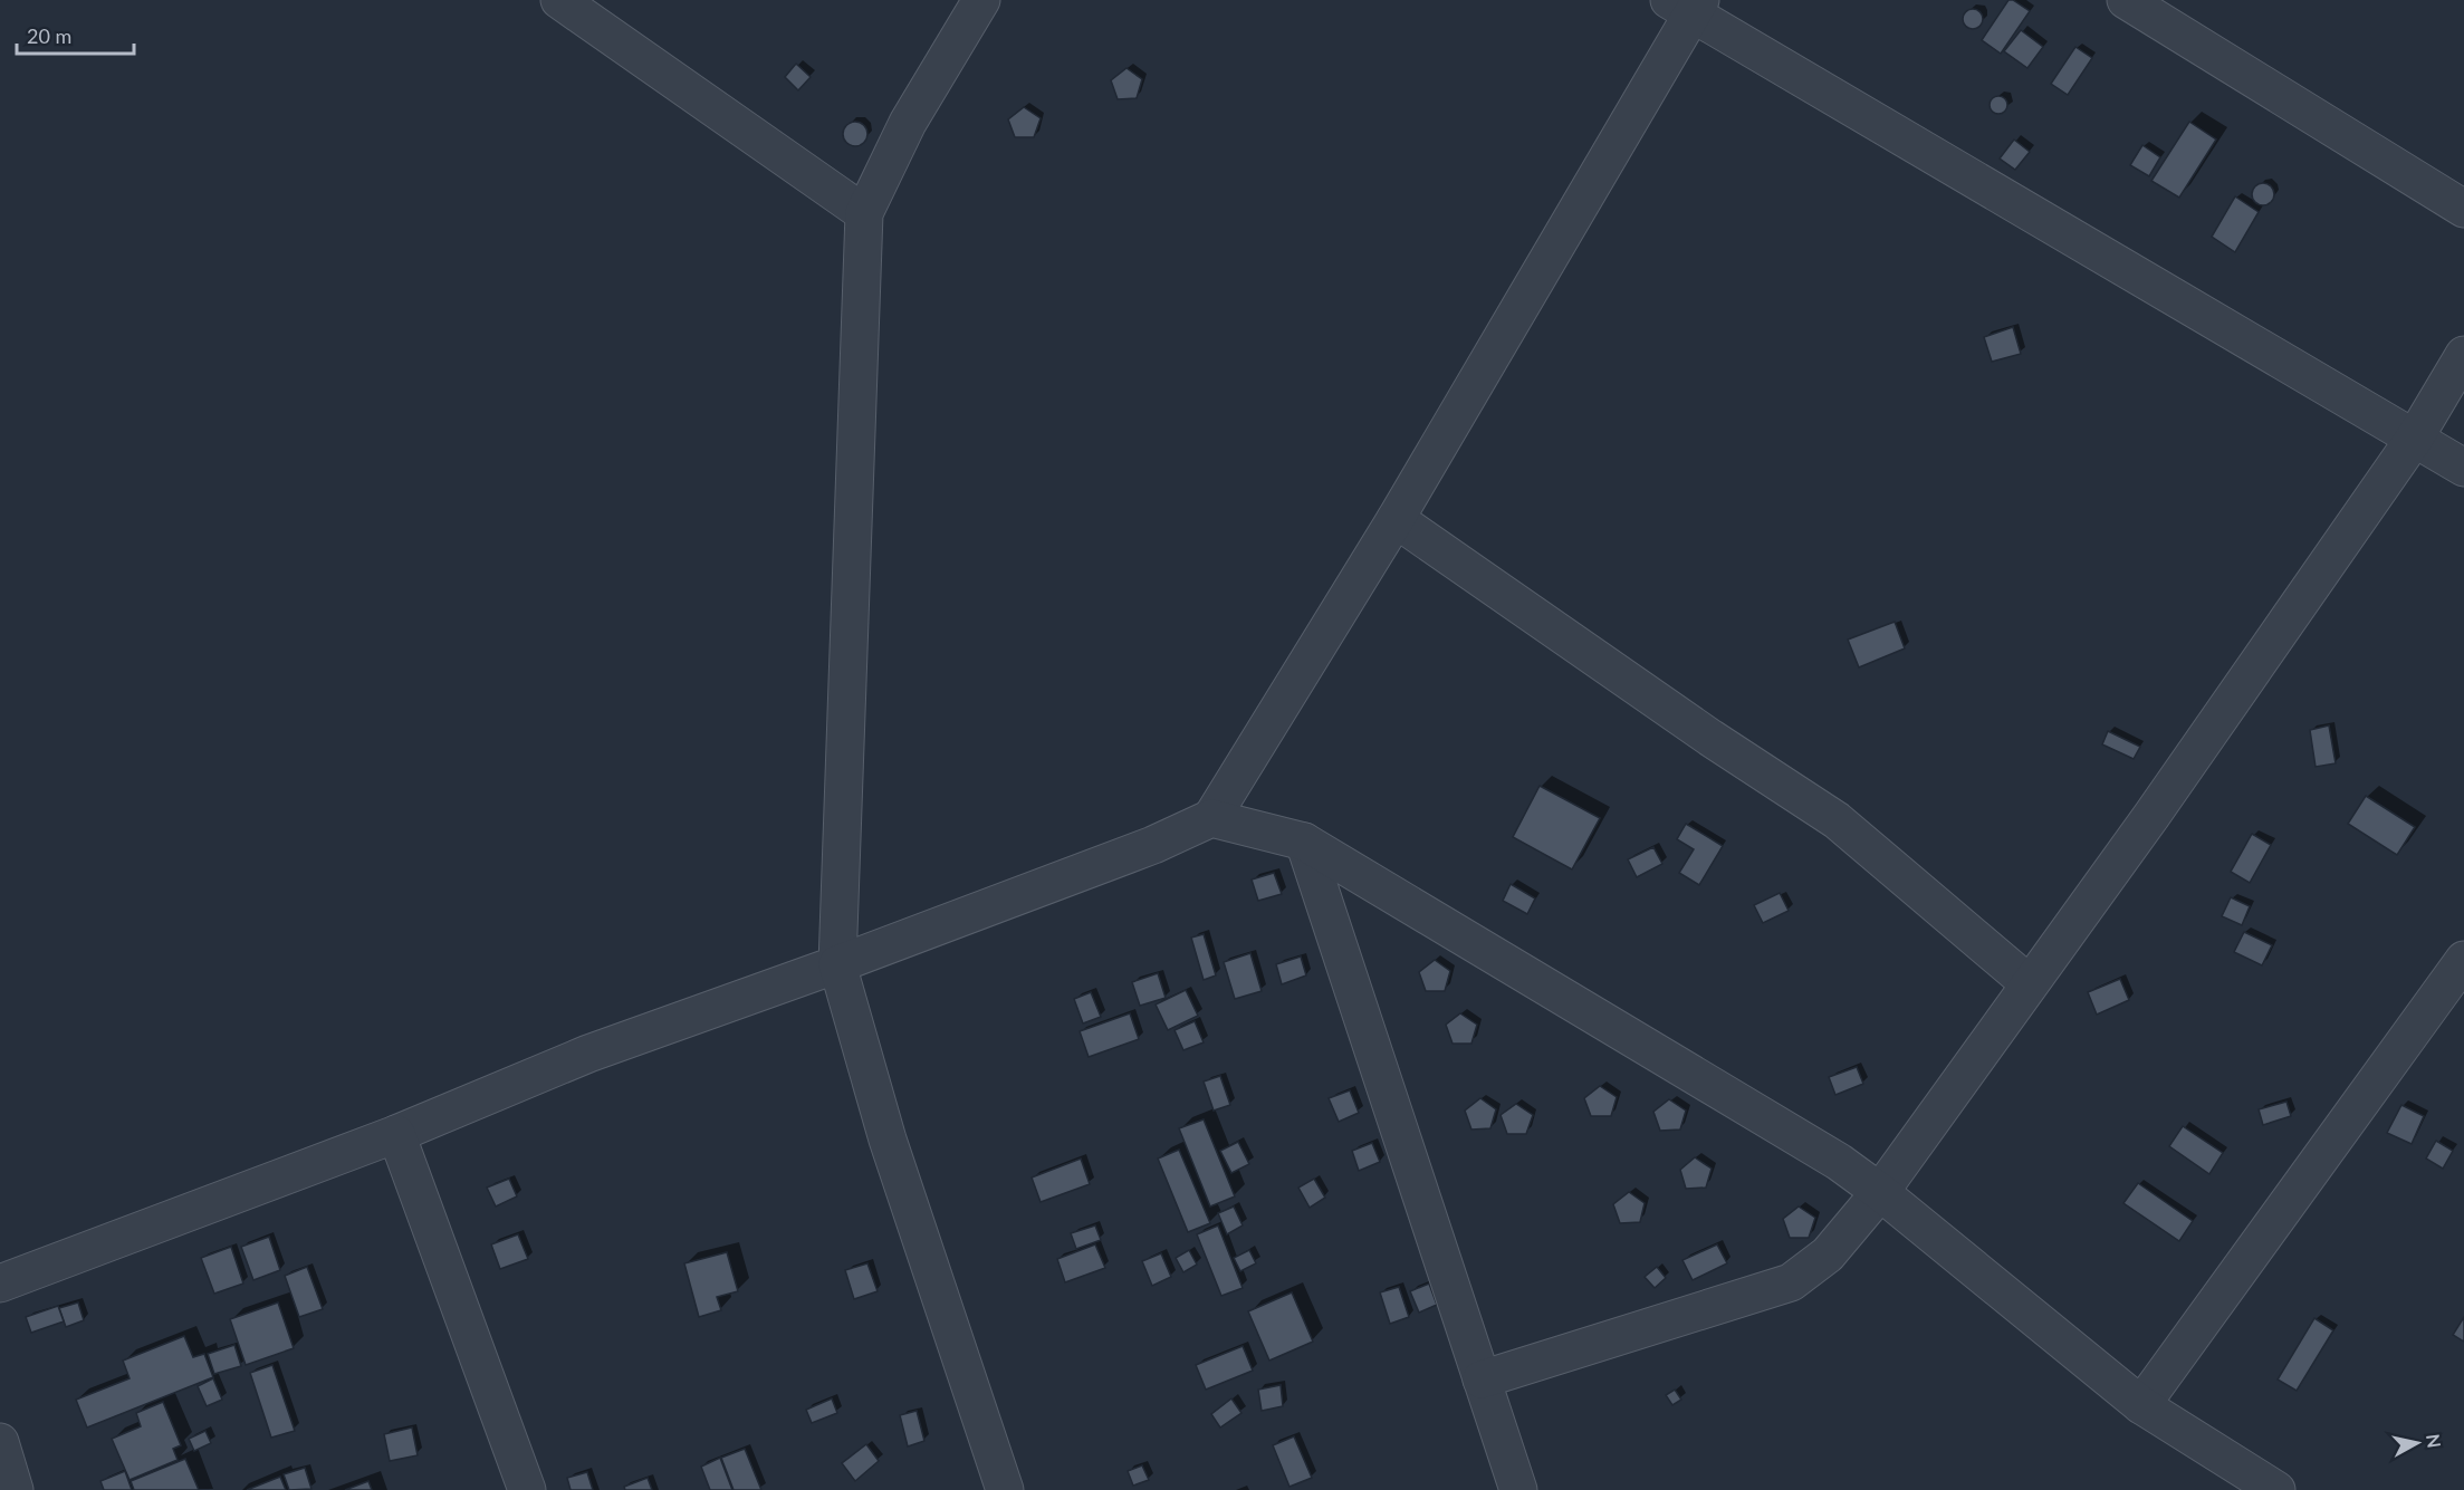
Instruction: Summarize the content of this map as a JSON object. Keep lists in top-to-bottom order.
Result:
{
  "scale_bar": "20 m",
  "north": "right"
}
